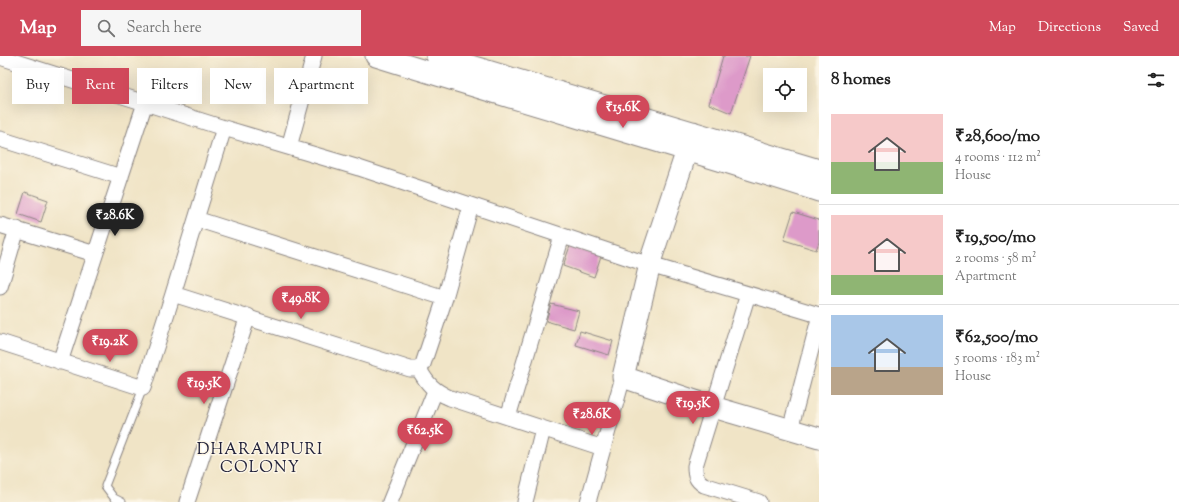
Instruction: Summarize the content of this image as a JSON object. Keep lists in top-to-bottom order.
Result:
{
  "districts": ["DHARAMPURI COLONY"],
  "page": {
    "header": "Map",
    "search": "Search here",
    "nav": ["Map", "Directions", "Saved"],
    "heading": "8 homes",
    "chip": [
      "Buy",
      "Rent",
      "Filters",
      "New",
      "Apartment"
    ],
    "price": [
      "₹15.6K",
      "₹28.6K",
      "₹49.8K",
      "₹19.2K",
      "₹19.5K",
      "₹19.5K",
      "₹28.6K",
      "₹62.5K"
    ],
    "list": [
      {
        "name": "₹28,600/mo",
        "note": "4 rooms · 112 m² · House"
      },
      {
        "name": "₹19,500/mo",
        "note": "2 rooms · 58 m² · Apartment"
      },
      {
        "name": "₹62,500/mo",
        "note": "5 rooms · 183 m² · House"
      }
    ]
  }
}
